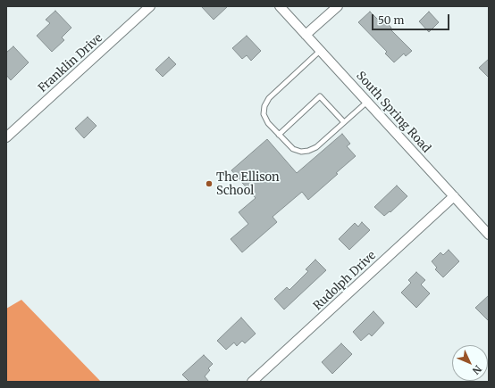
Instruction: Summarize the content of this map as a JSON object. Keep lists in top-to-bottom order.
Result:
{
  "streets": {
    "street": ["Franklin Drive", "South Spring Road", "Rudolph Drive"]
  },
  "crossings": [
    ["South Spring Road", "Rudolph Drive"]
  ],
  "places": ["The Ellison School"],
  "scale_bar": "50 m",
  "north": "bottom right"
}
